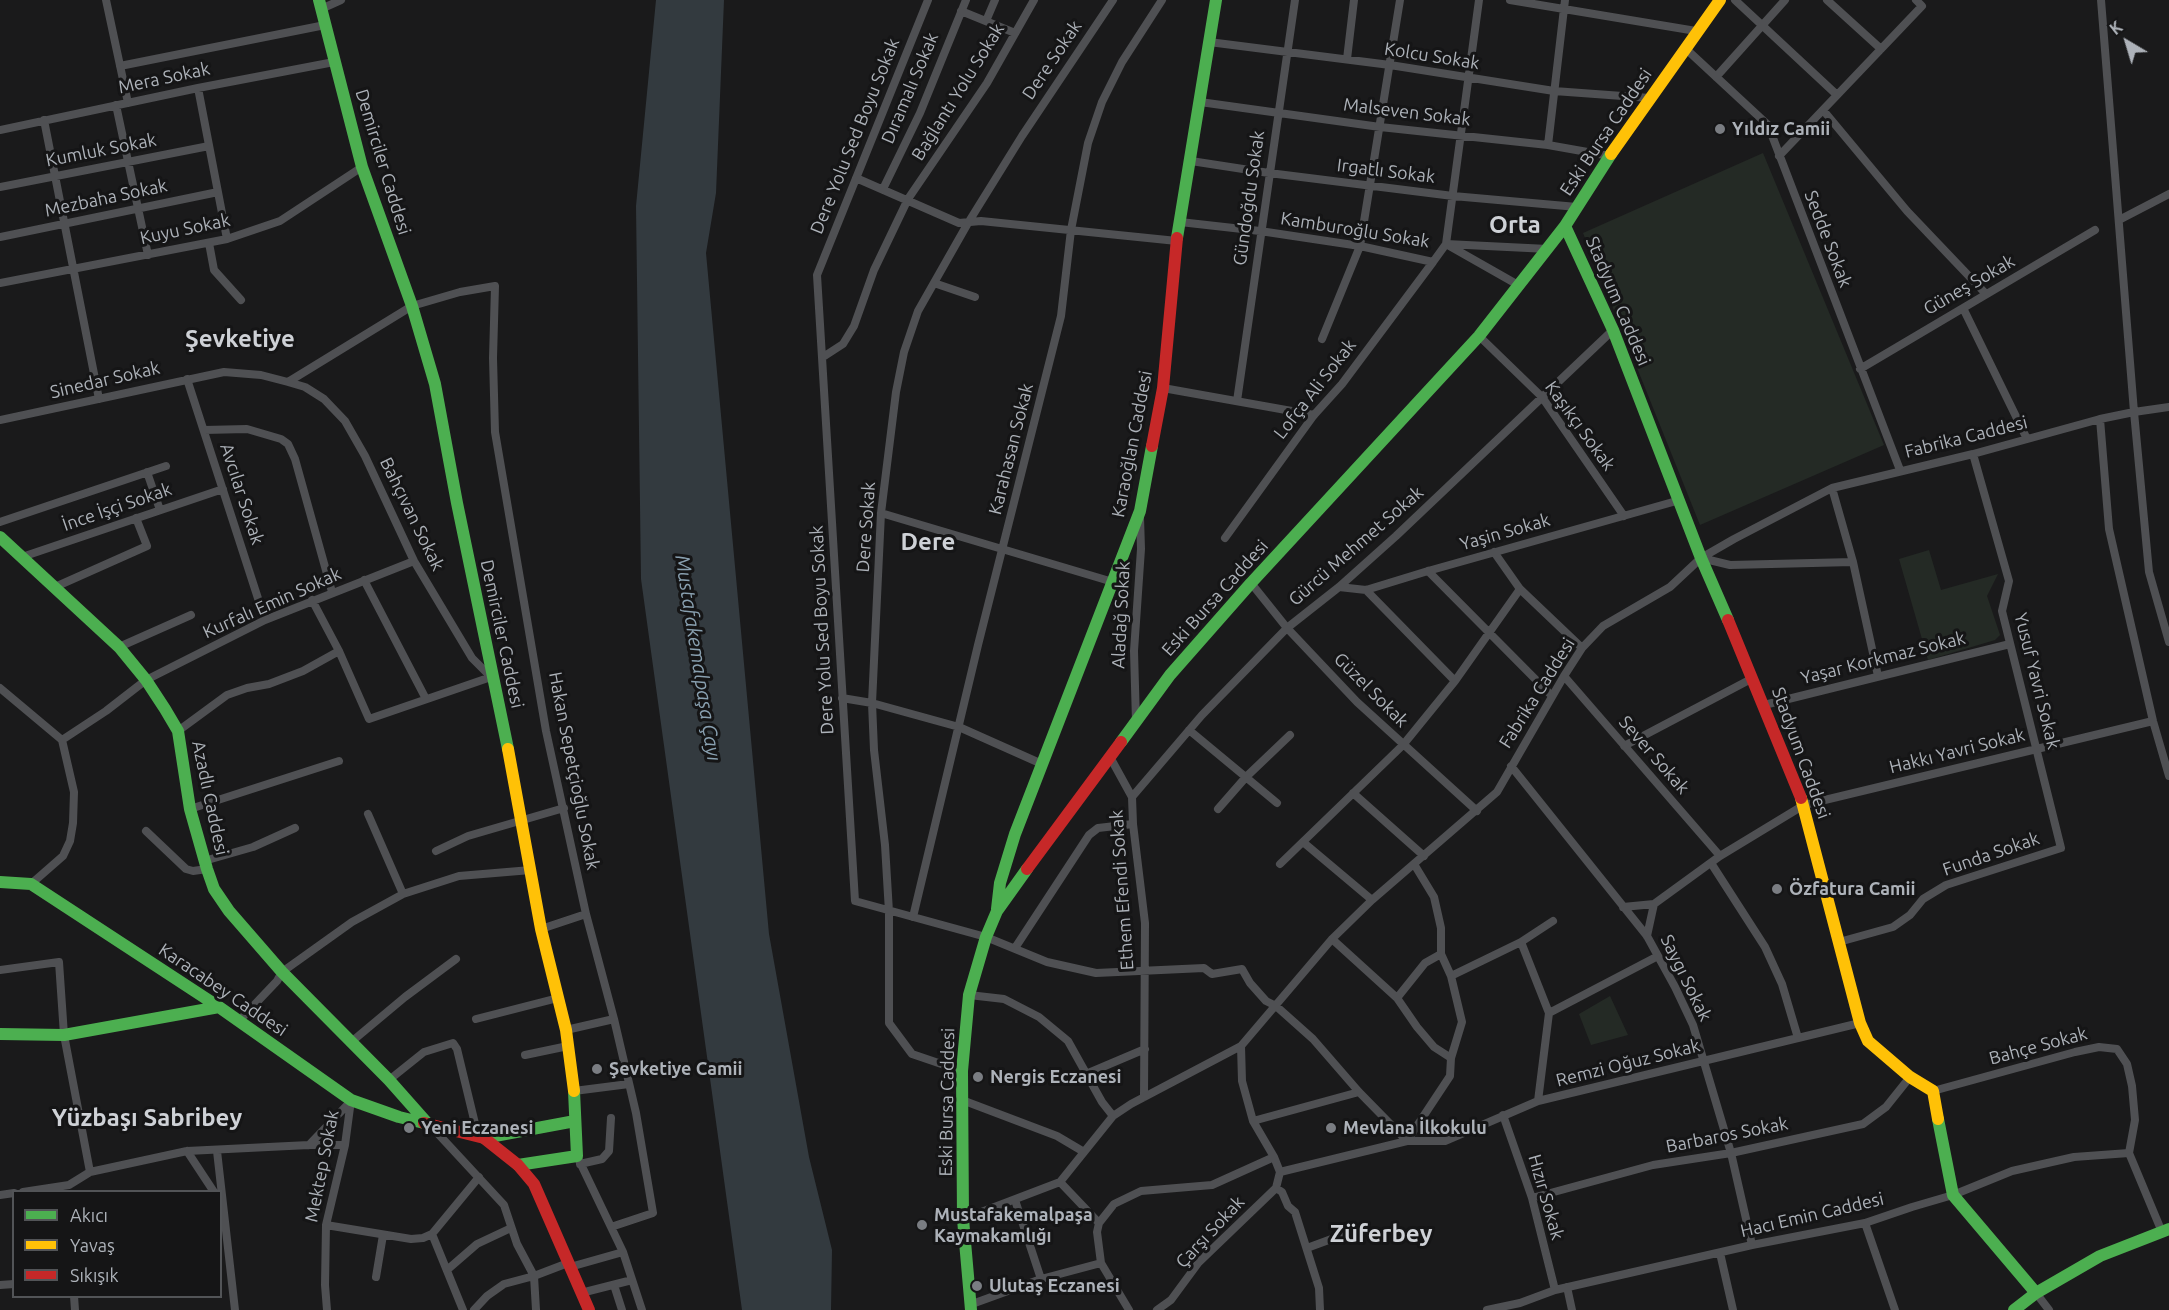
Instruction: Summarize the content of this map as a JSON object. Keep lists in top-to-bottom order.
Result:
{
  "streets": {
    "street": [
      "Kolcu Sokak",
      "Dere Sokak",
      "Mera Sokak",
      "Dıramalı Sokak",
      "Bağlantı Yolu Sokak",
      "Malseven Sokak",
      "Eski Bursa Caddesi",
      "Dere Yolu Sed Boyu Sokak",
      "Kumluk Sokak",
      "Demirciler Caddesi",
      "Irgatlı Sokak",
      "Mezbaha Sokak",
      "Gündoğdu Sokak",
      "Kuyu Sokak",
      "Kamburoğlu Sokak",
      "Sedde Sokak",
      "Güneş Sokak",
      "Stadyum Caddesi",
      "Sinedar Sokak",
      "Lofça Ali Sokak",
      "Kaşıkçı Sokak",
      "Fabrika Caddesi",
      "Karaoğlan Caddesi",
      "Karahasan Sokak",
      "Avcılar Sokak",
      "İnce İşçi Sokak",
      "Bahçıvan Sokak",
      "Yaşin Sokak",
      "Gürcü Mehmet Sokak",
      "Kurfalı Emin Sokak",
      "Aladağ Sokak",
      "Yaşar Korkmaz Sokak",
      "Yusuf Yavri Sokak",
      "Güzel Sokak",
      "Hakkı Yavri Sokak",
      "Sever Sokak",
      "Hakan Sepetçioğlu Sokak",
      "Azadlı Caddesi",
      "Funda Sokak",
      "Ethem Efendi Sokak",
      "Saygı Sokak",
      "Karacabey Caddesi",
      "Bahçe Sokak",
      "Remzi Oğuz Sokak",
      "Barbaros Sokak",
      "Mektep Sokak",
      "Hızır Sokak",
      "Hacı Emin Caddesi",
      "Çarşı Sokak"
    ]
  },
  "crossings": [
    ["Kolcu Sokak", "Eski Bursa Caddesi"],
    ["Kolcu Sokak", "Gündoğdu Sokak"],
    ["Kolcu Sokak", "Karaoğlan Caddesi"],
    ["Dere Sokak", "Eski Bursa Caddesi"],
    ["Dere Sokak", "Dere Yolu Sed Boyu Sokak"],
    ["Mera Sokak", "Demirciler Caddesi"],
    ["Malseven Sokak", "Eski Bursa Caddesi"],
    ["Malseven Sokak", "Gündoğdu Sokak"],
    ["Malseven Sokak", "Karaoğlan Caddesi"],
    ["Eski Bursa Caddesi", "Irgatlı Sokak"],
    ["Eski Bursa Caddesi", "Kamburoğlu Sokak"],
    ["Eski Bursa Caddesi", "Sedde Sokak"],
    ["Eski Bursa Caddesi", "Stadyum Caddesi"],
    ["Eski Bursa Caddesi", "Kaşıkçı Sokak"],
    ["Eski Bursa Caddesi", "Karaoğlan Caddesi"],
    ["Eski Bursa Caddesi", "Aladağ Sokak"],
    ["Eski Bursa Caddesi", "Güzel Sokak"],
    ["Eski Bursa Caddesi", "Ethem Efendi Sokak"],
    ["Demirciler Caddesi", "Kuyu Sokak"],
    ["Demirciler Caddesi", "Bahçıvan Sokak"],
    ["Demirciler Caddesi", "Hakan Sepetçioğlu Sokak"],
    ["Irgatlı Sokak", "Gündoğdu Sokak"],
    ["Irgatlı Sokak", "Karaoğlan Caddesi"],
    ["Gündoğdu Sokak", "Kamburoğlu Sokak"],
    ["Kamburoğlu Sokak", "Lofça Ali Sokak"],
    ["Kamburoğlu Sokak", "Karaoğlan Caddesi"],
    ["Sedde Sokak", "Güneş Sokak"],
    ["Sedde Sokak", "Fabrika Caddesi"],
    ["Stadyum Caddesi", "Fabrika Caddesi"],
    ["Stadyum Caddesi", "Yaşin Sokak"],
    ["Stadyum Caddesi", "Gürcü Mehmet Sokak"],
    ["Stadyum Caddesi", "Yaşar Korkmaz Sokak"],
    ["Stadyum Caddesi", "Hakkı Yavri Sokak"],
    ["Stadyum Caddesi", "Funda Sokak"],
    ["Stadyum Caddesi", "Bahçe Sokak"],
    ["Stadyum Caddesi", "Remzi Oğuz Sokak"],
    ["Stadyum Caddesi", "Barbaros Sokak"],
    ["Sinedar Sokak", "Avcılar Sokak"],
    ["Sinedar Sokak", "Bahçıvan Sokak"],
    ["Kaşıkçı Sokak", "Yaşin Sokak"],
    ["Kaşıkçı Sokak", "Gürcü Mehmet Sokak"],
    ["Fabrika Caddesi", "Yusuf Yavri Sokak"],
    ["Fabrika Caddesi", "Güzel Sokak"],
    ["Fabrika Caddesi", "Sever Sokak"],
    ["Fabrika Caddesi", "Saygı Sokak"],
    ["Karaoğlan Caddesi", "Aladağ Sokak"],
    ["Avcılar Sokak", "İnce İşçi Sokak"],
    ["Avcılar Sokak", "Kurfalı Emin Sokak"],
    ["İnce İşçi Sokak", "Azadlı Caddesi"],
    ["Bahçıvan Sokak", "Kurfalı Emin Sokak"],
    ["Yaşin Sokak", "Gürcü Mehmet Sokak"],
    ["Gürcü Mehmet Sokak", "Güzel Sokak"],
    ["Gürcü Mehmet Sokak", "Ethem Efendi Sokak"],
    ["Kurfalı Emin Sokak", "Azadlı Caddesi"],
    ["Yaşar Korkmaz Sokak", "Yusuf Yavri Sokak"],
    ["Yusuf Yavri Sokak", "Hakkı Yavri Sokak"],
    ["Yusuf Yavri Sokak", "Funda Sokak"],
    ["Hakkı Yavri Sokak", "Sever Sokak"],
    ["Azadlı Caddesi", "Karacabey Caddesi"],
    ["Saygı Sokak", "Remzi Oğuz Sokak"],
    ["Saygı Sokak", "Barbaros Sokak"],
    ["Saygı Sokak", "Hacı Emin Caddesi"],
    ["Karacabey Caddesi", "Mektep Sokak"],
    ["Bahçe Sokak", "Hacı Emin Caddesi"],
    ["Remzi Oğuz Sokak", "Hızır Sokak"],
    ["Barbaros Sokak", "Hızır Sokak"],
    ["Hızır Sokak", "Hacı Emin Caddesi"]
  ],
  "districts": [
    "Orta",
    "Şevketiye",
    "Dere",
    "Yüzbaşı Sabribey",
    "Züferbey"
  ],
  "water": ["Mustafakemalpaşa Çayı"],
  "places": [
    "Yıldız Camii",
    "Özfatura Camii",
    "Şevketiye Camii",
    "Nergis Eczanesi",
    "Yeni Eczanesi",
    "Mevlana İlkokulu",
    "Mustafakemalpaşa Kaymakamlığı",
    "Ulutaş Eczanesi"
  ],
  "legend": ["Akıcı", "Yavaş", "Sıkışık"],
  "north": "top left"
}
